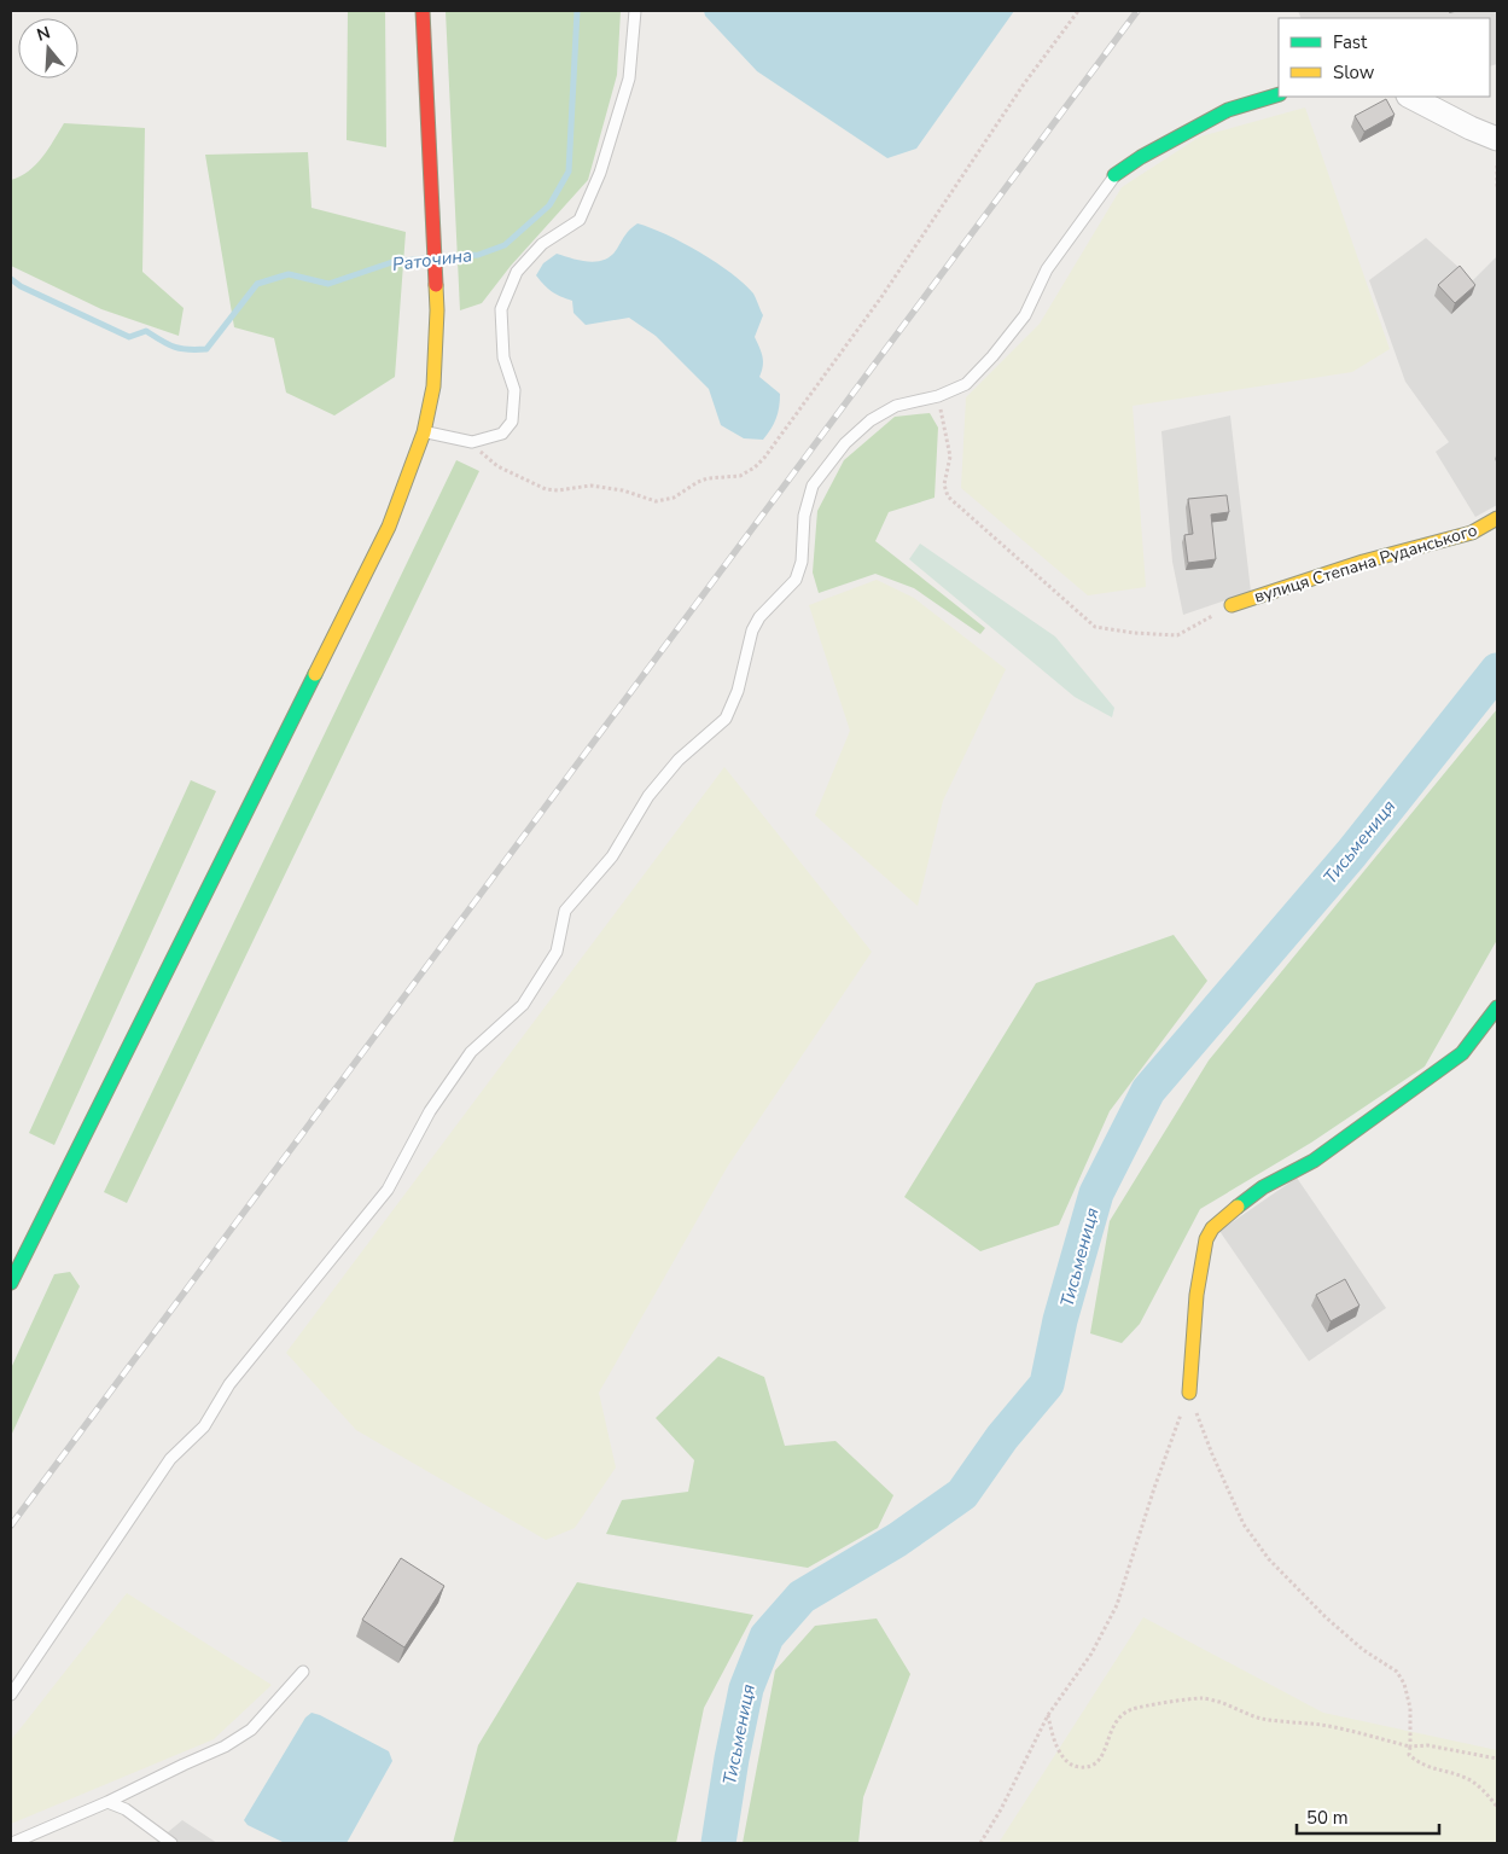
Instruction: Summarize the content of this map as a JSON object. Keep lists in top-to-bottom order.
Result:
{
  "streets": {
    "main road": ["вулиця Степана Руданського"]
  },
  "water": ["Раточина", "Тисьмениця"],
  "legend": ["Fast", "Slow"],
  "scale_bar": "50 m",
  "north": "top"
}
